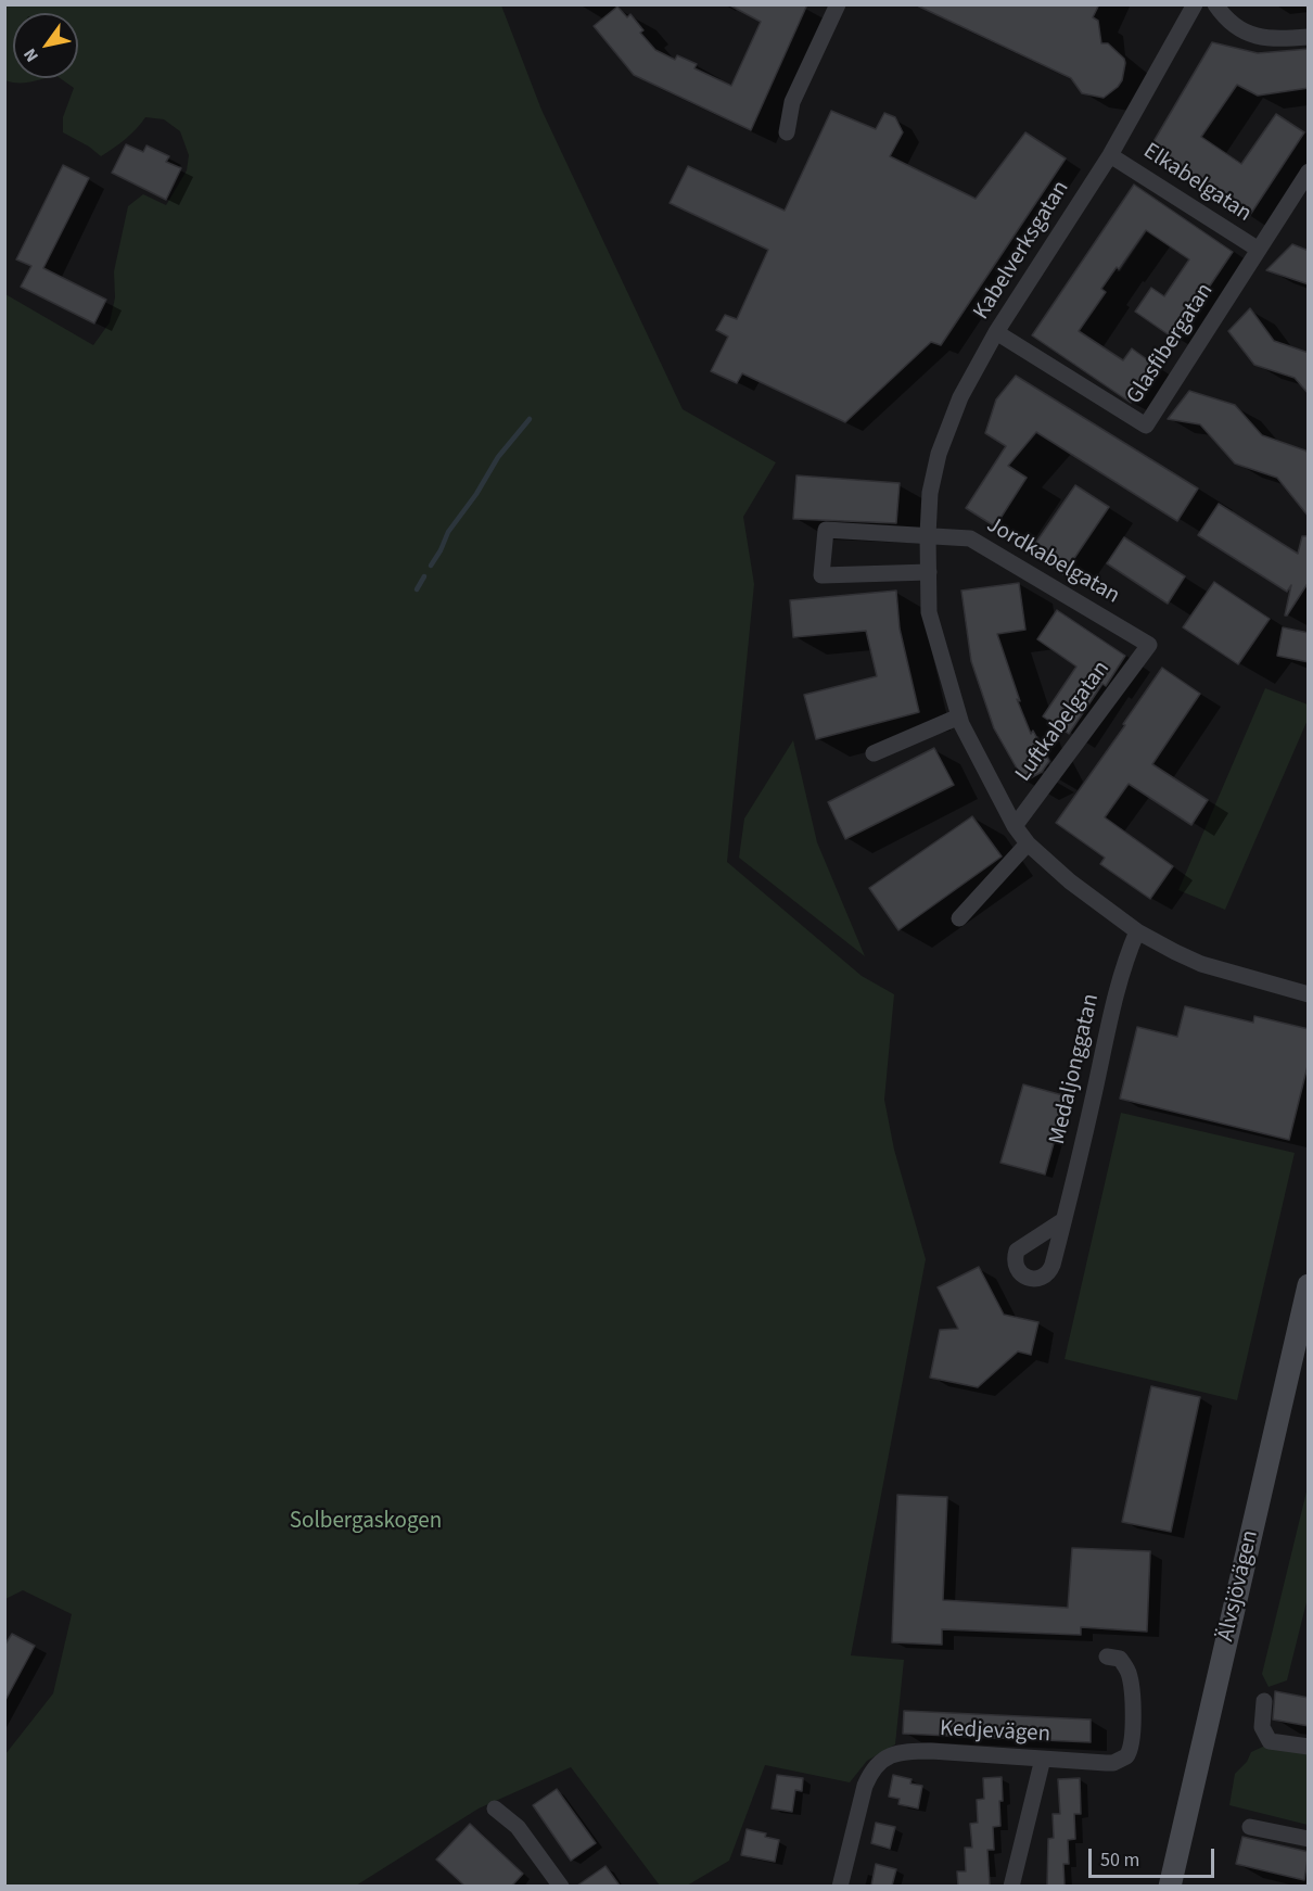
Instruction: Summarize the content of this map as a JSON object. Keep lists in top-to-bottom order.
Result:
{
  "streets": {
    "main road": ["Älvsjövägen"],
    "street": [
      "Elkabelgatan",
      "Kabelverksgatan",
      "Glasfibergatan",
      "Jordkabelgatan",
      "Luftkabelgatan",
      "Medaljonggatan",
      "Kedjevägen"
    ]
  },
  "crossings": [
    ["Elkabelgatan", "Kabelverksgatan"],
    ["Elkabelgatan", "Glasfibergatan"],
    ["Kabelverksgatan", "Glasfibergatan"],
    ["Kabelverksgatan", "Jordkabelgatan"],
    ["Kabelverksgatan", "Luftkabelgatan"],
    ["Kabelverksgatan", "Medaljonggatan"],
    ["Jordkabelgatan", "Luftkabelgatan"]
  ],
  "parks": ["Solbergaskogen"],
  "scale_bar": "50 m",
  "north": "bottom left"
}
